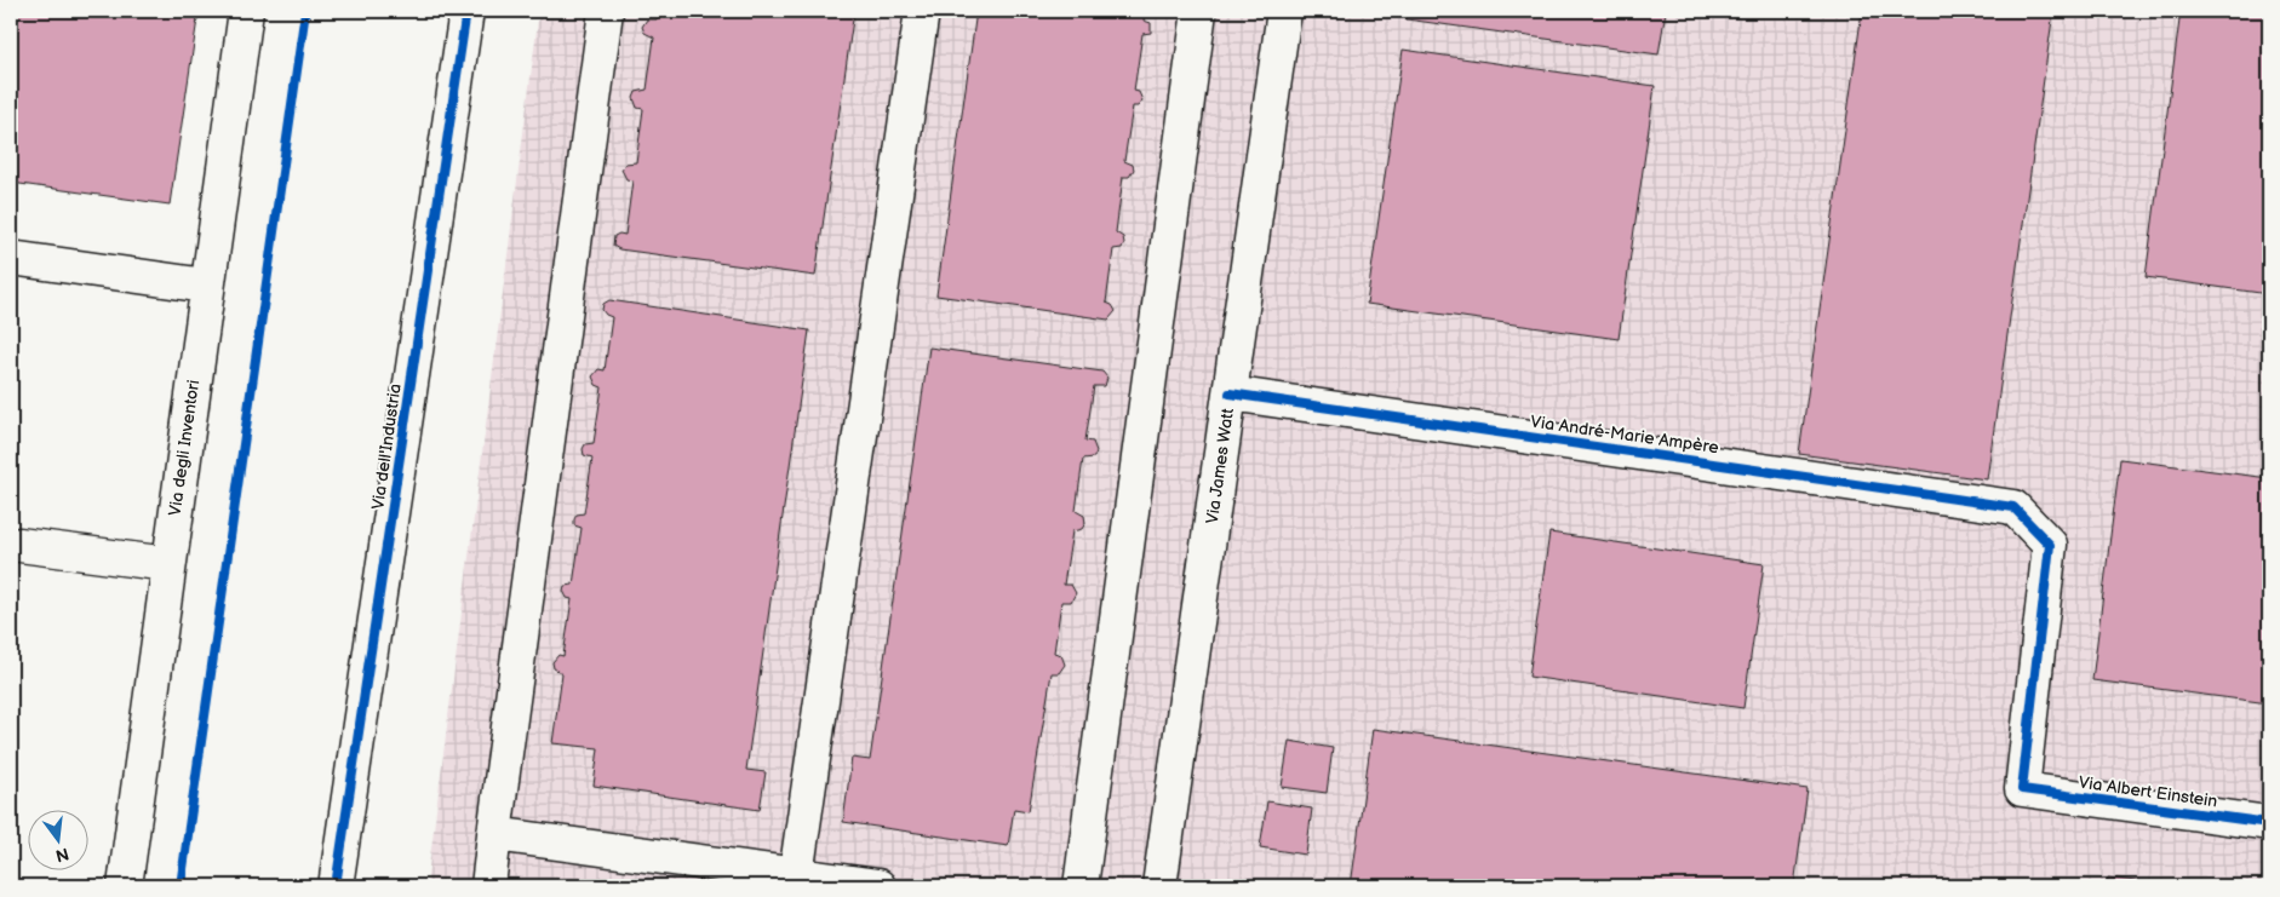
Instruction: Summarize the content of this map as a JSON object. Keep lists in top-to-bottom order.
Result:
{
  "streets": {
    "street": [
      "Via André-Marie Ampère",
      "Via dell'Industria",
      "Via degli Inventori",
      "Via James Watt",
      "Via Albert Einstein"
    ]
  },
  "crossings": [
    ["Via André-Marie Ampère", "Via James Watt"],
    ["Via André-Marie Ampère", "Via Albert Einstein"]
  ],
  "north": "bottom"
}
